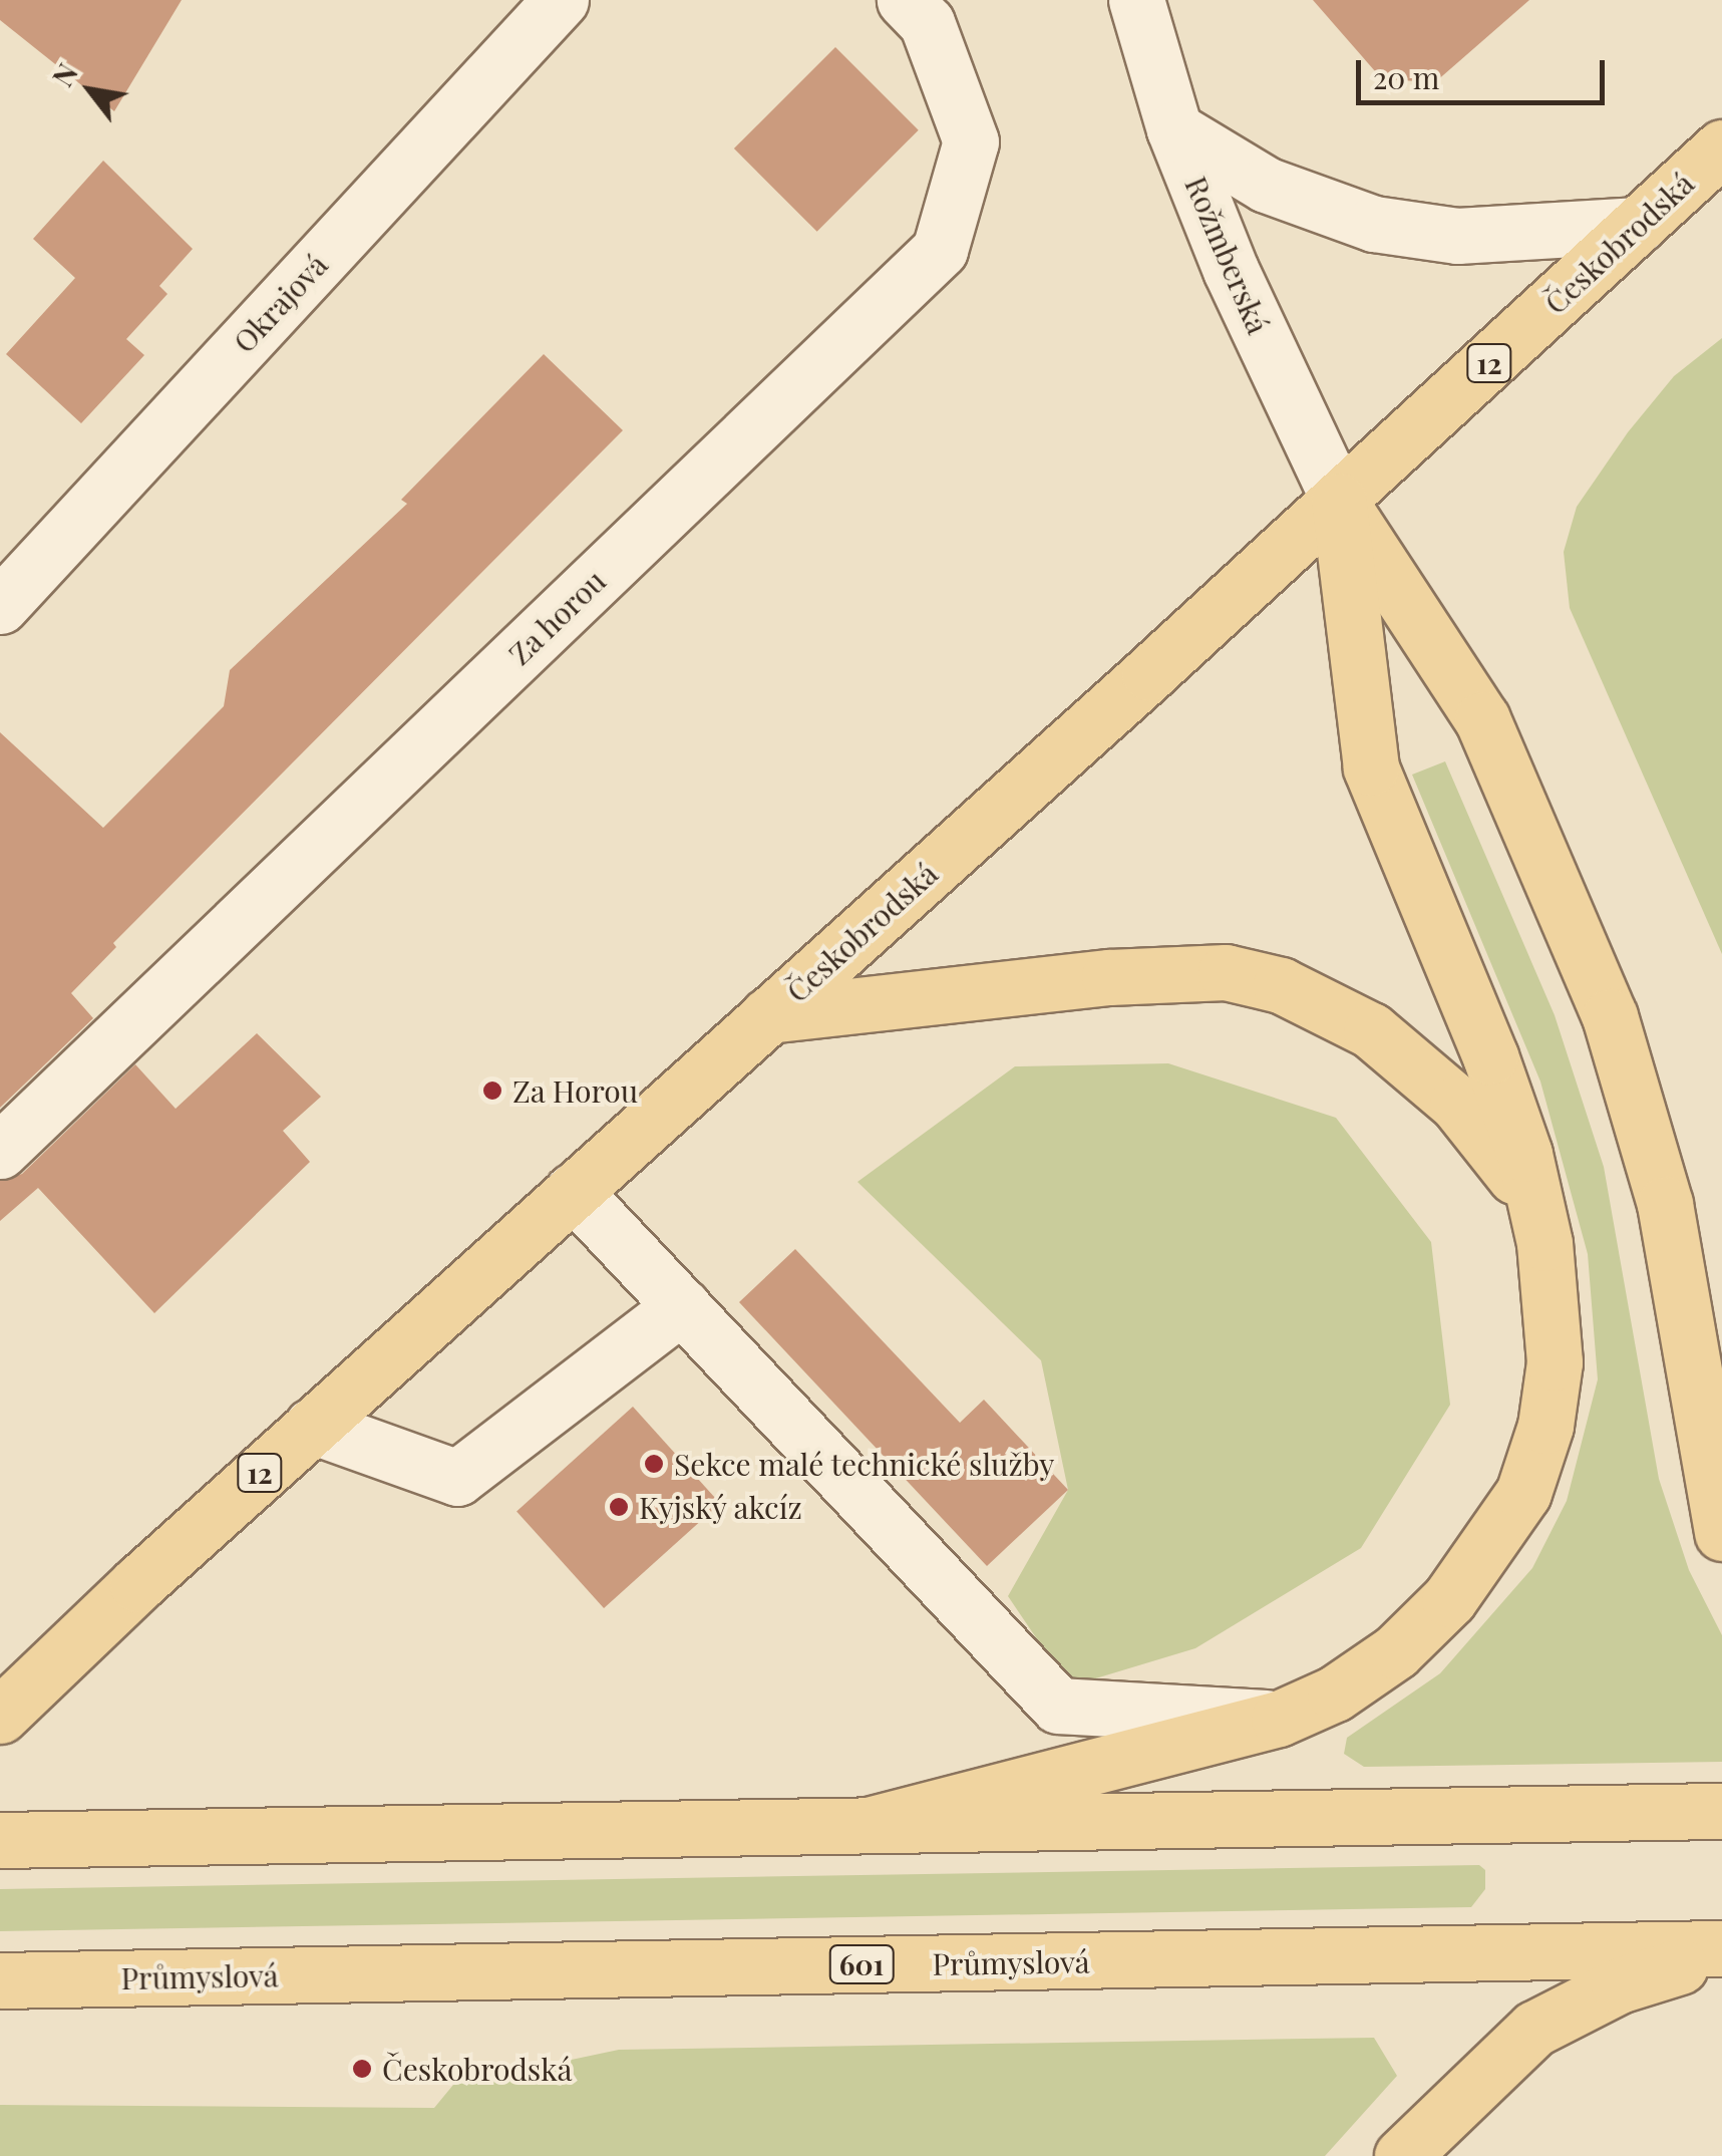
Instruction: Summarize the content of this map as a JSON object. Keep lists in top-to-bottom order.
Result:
{
  "streets": {
    "main road": [
      "Českobrodská",
      "12",
      "Průmyslová",
      "601"
    ],
    "street": ["Rožmberská", "Okrajová", "Za horou"]
  },
  "crossings": [
    ["Českobrodská", "Rožmberská"]
  ],
  "places": [
    "Za Horou",
    "Sekce malé technické služby",
    "Kyjský akcíz",
    "Českobrodská"
  ],
  "scale_bar": "20 m",
  "north": "top left"
}
